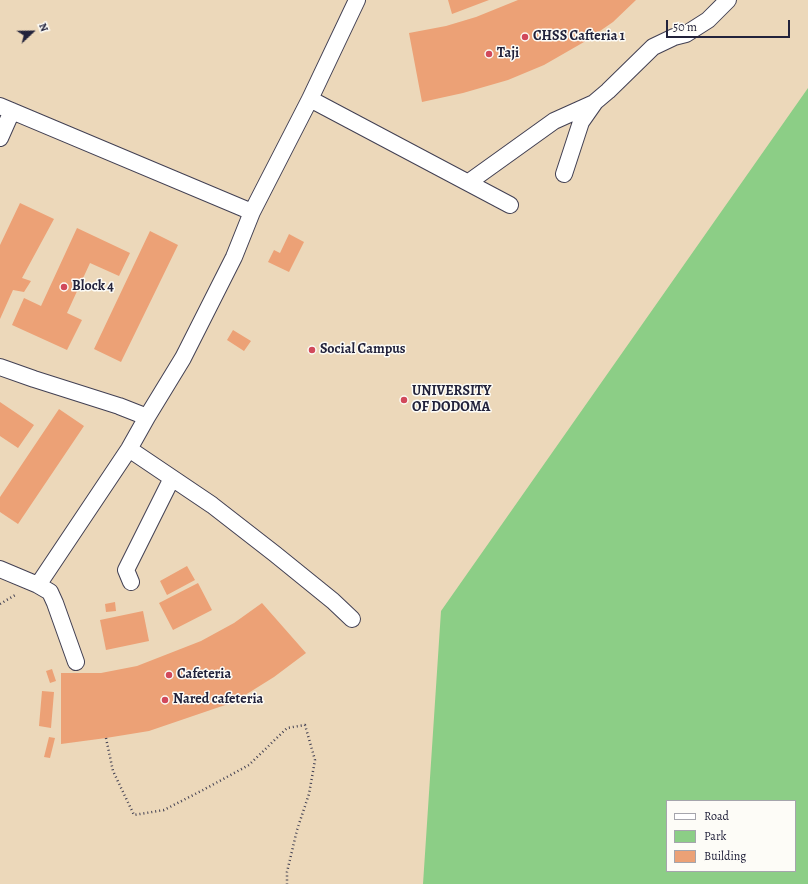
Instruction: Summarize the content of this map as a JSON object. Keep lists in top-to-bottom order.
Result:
{
  "places": [
    "CHSS Cafteria 1",
    "Taji",
    "Block 4",
    "Social Campus",
    "UNIVERSITY OF DODOMA",
    "Cafeteria",
    "Nared cafeteria"
  ],
  "legend": ["Road", "Park", "Building"],
  "scale_bar": "50 m",
  "north": "right"
}
